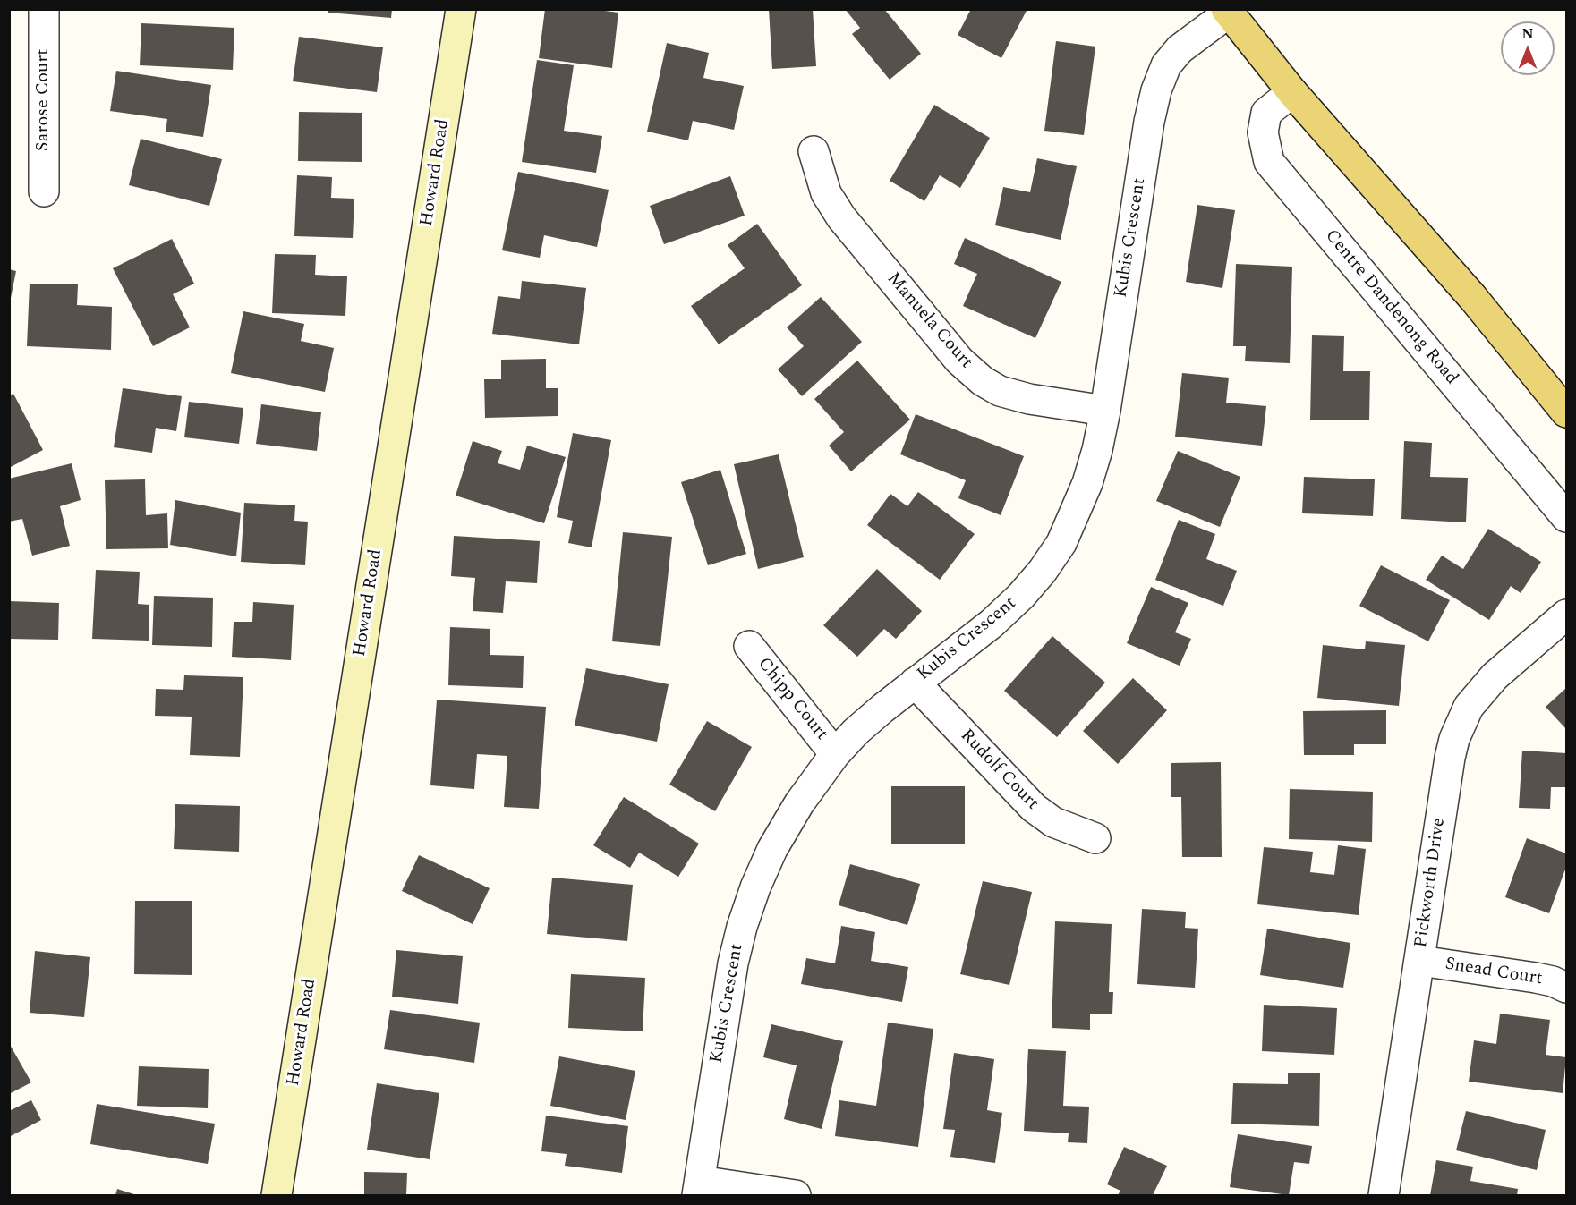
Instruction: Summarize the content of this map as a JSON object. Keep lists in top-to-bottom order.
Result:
{
  "streets": {
    "main road": ["Howard Road"],
    "street": [
      "Sarose Court",
      "Kubis Crescent",
      "Centre Dandenong Road",
      "Manuela Court",
      "Chipp Court",
      "Rudolf Court",
      "Pickworth Drive",
      "Snead Court"
    ]
  },
  "crossings": [
    ["Kubis Crescent", "Manuela Court"],
    ["Kubis Crescent", "Chipp Court"],
    ["Kubis Crescent", "Rudolf Court"],
    ["Pickworth Drive", "Snead Court"]
  ],
  "north": "top"
}
